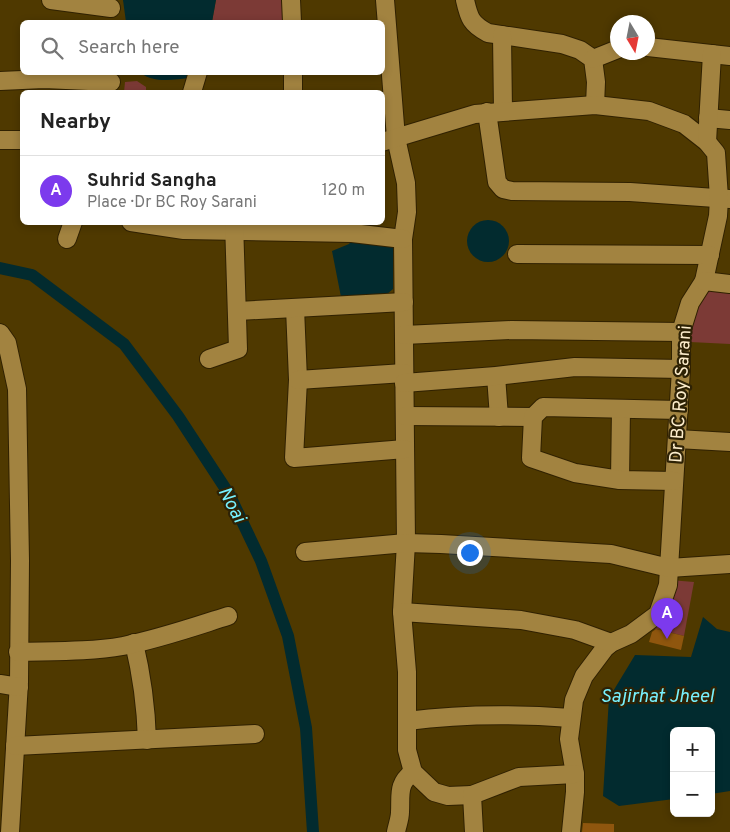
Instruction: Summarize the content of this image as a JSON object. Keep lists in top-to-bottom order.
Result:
{
  "streets": {
    "street": ["Dr BC Roy Sarani"]
  },
  "water": ["Noai", "Sajirhat Jheel"],
  "north": "bottom",
  "page": {
    "search": "Search here",
    "heading": "Nearby",
    "list": [
      {
        "mark": "A",
        "name": "Suhrid Sangha",
        "note": "Place · Dr BC Roy Sarani",
        "value": "120 m"
      }
    ],
    "pins": "A",
    "map_buttons": ["+", "−"]
  }
}
